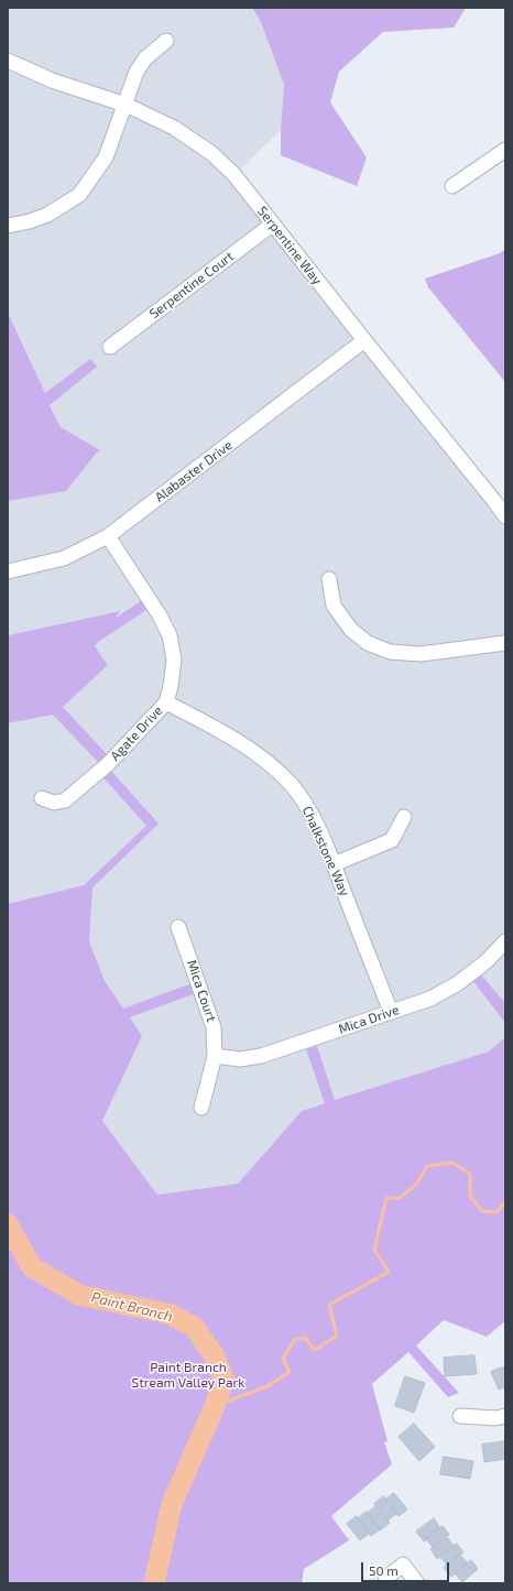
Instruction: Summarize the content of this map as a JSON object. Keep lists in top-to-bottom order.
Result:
{
  "streets": {
    "street": [
      "Serpentine Way",
      "Serpentine Court",
      "Alabaster Drive",
      "Agate Drive",
      "Chalkstone Way",
      "Mica Court",
      "Mica Drive"
    ]
  },
  "crossings": [
    ["Serpentine Way", "Serpentine Court"],
    ["Serpentine Way", "Alabaster Drive"],
    ["Alabaster Drive", "Agate Drive"],
    ["Agate Drive", "Chalkstone Way"],
    ["Chalkstone Way", "Mica Drive"],
    ["Mica Court", "Mica Drive"]
  ],
  "water": ["Paint Branch"],
  "parks": ["Paint Branch Stream Valley Park"],
  "scale_bar": "50 m"
}
